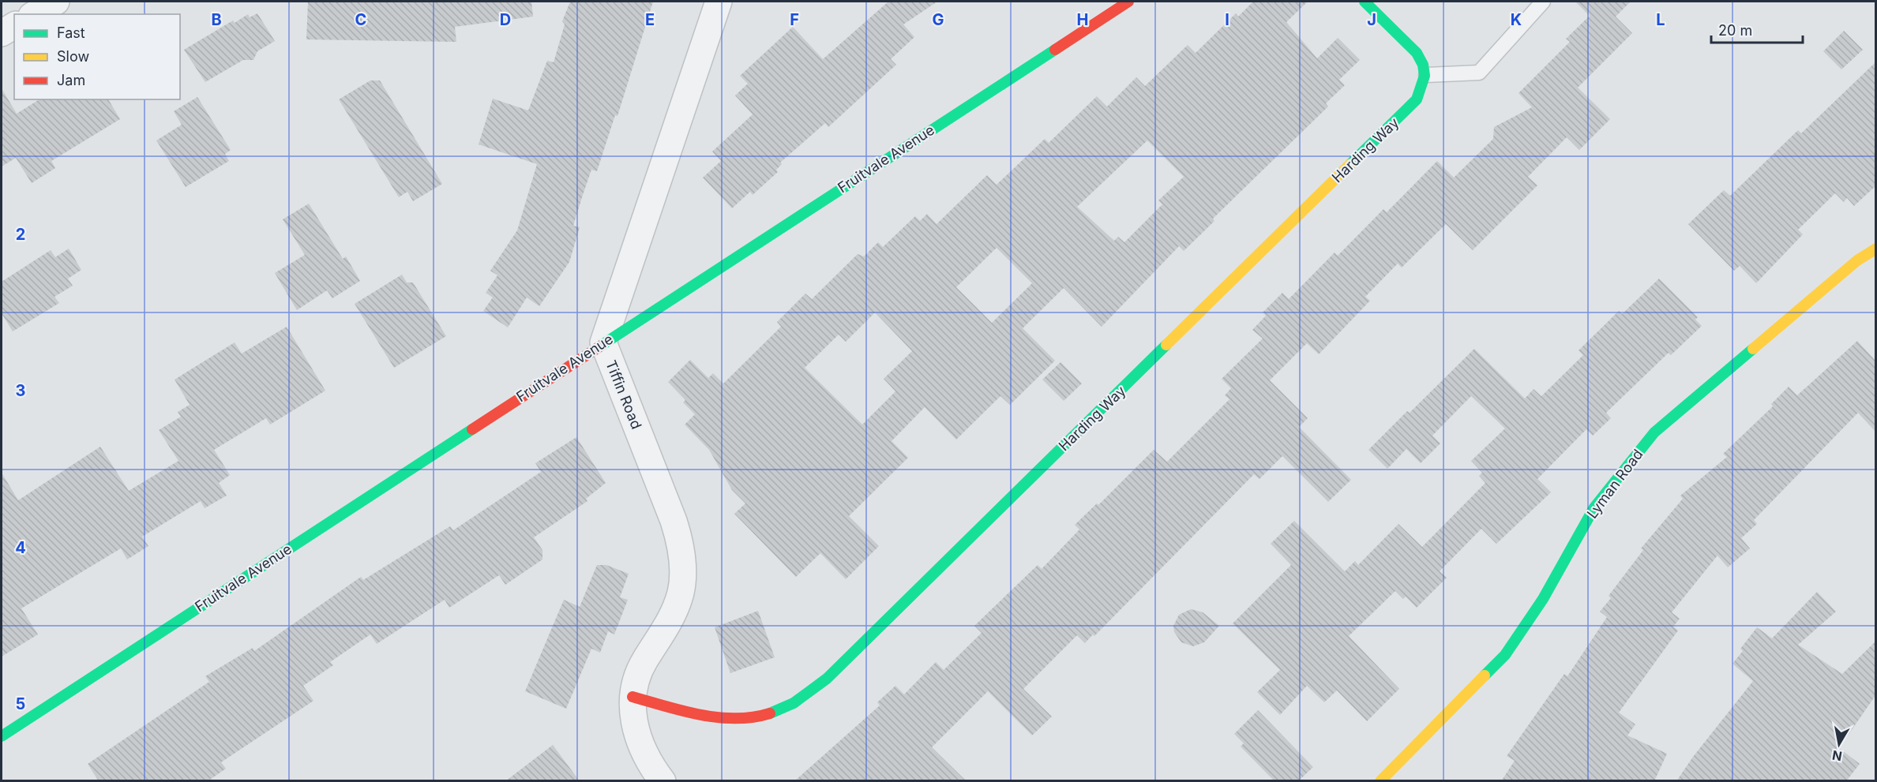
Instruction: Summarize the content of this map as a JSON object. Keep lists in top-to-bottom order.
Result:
{
  "streets": {
    "street": [
      "Harding Way",
      "Fruitvale Avenue",
      "Tiffin Road",
      "Lyman Road"
    ]
  },
  "crossings": [
    ["Harding Way", "Tiffin Road"],
    ["Fruitvale Avenue", "Tiffin Road"]
  ],
  "legend": ["Fast", "Slow", "Jam"],
  "scale_bar": "20 m",
  "north": "bottom",
  "grid": {
    "columns": [
      "B",
      "C",
      "D",
      "E",
      "F",
      "G",
      "H",
      "I",
      "J",
      "K",
      "L"
    ],
    "rows": [
      "2",
      "3",
      "4",
      "5"
    ]
  }
}
